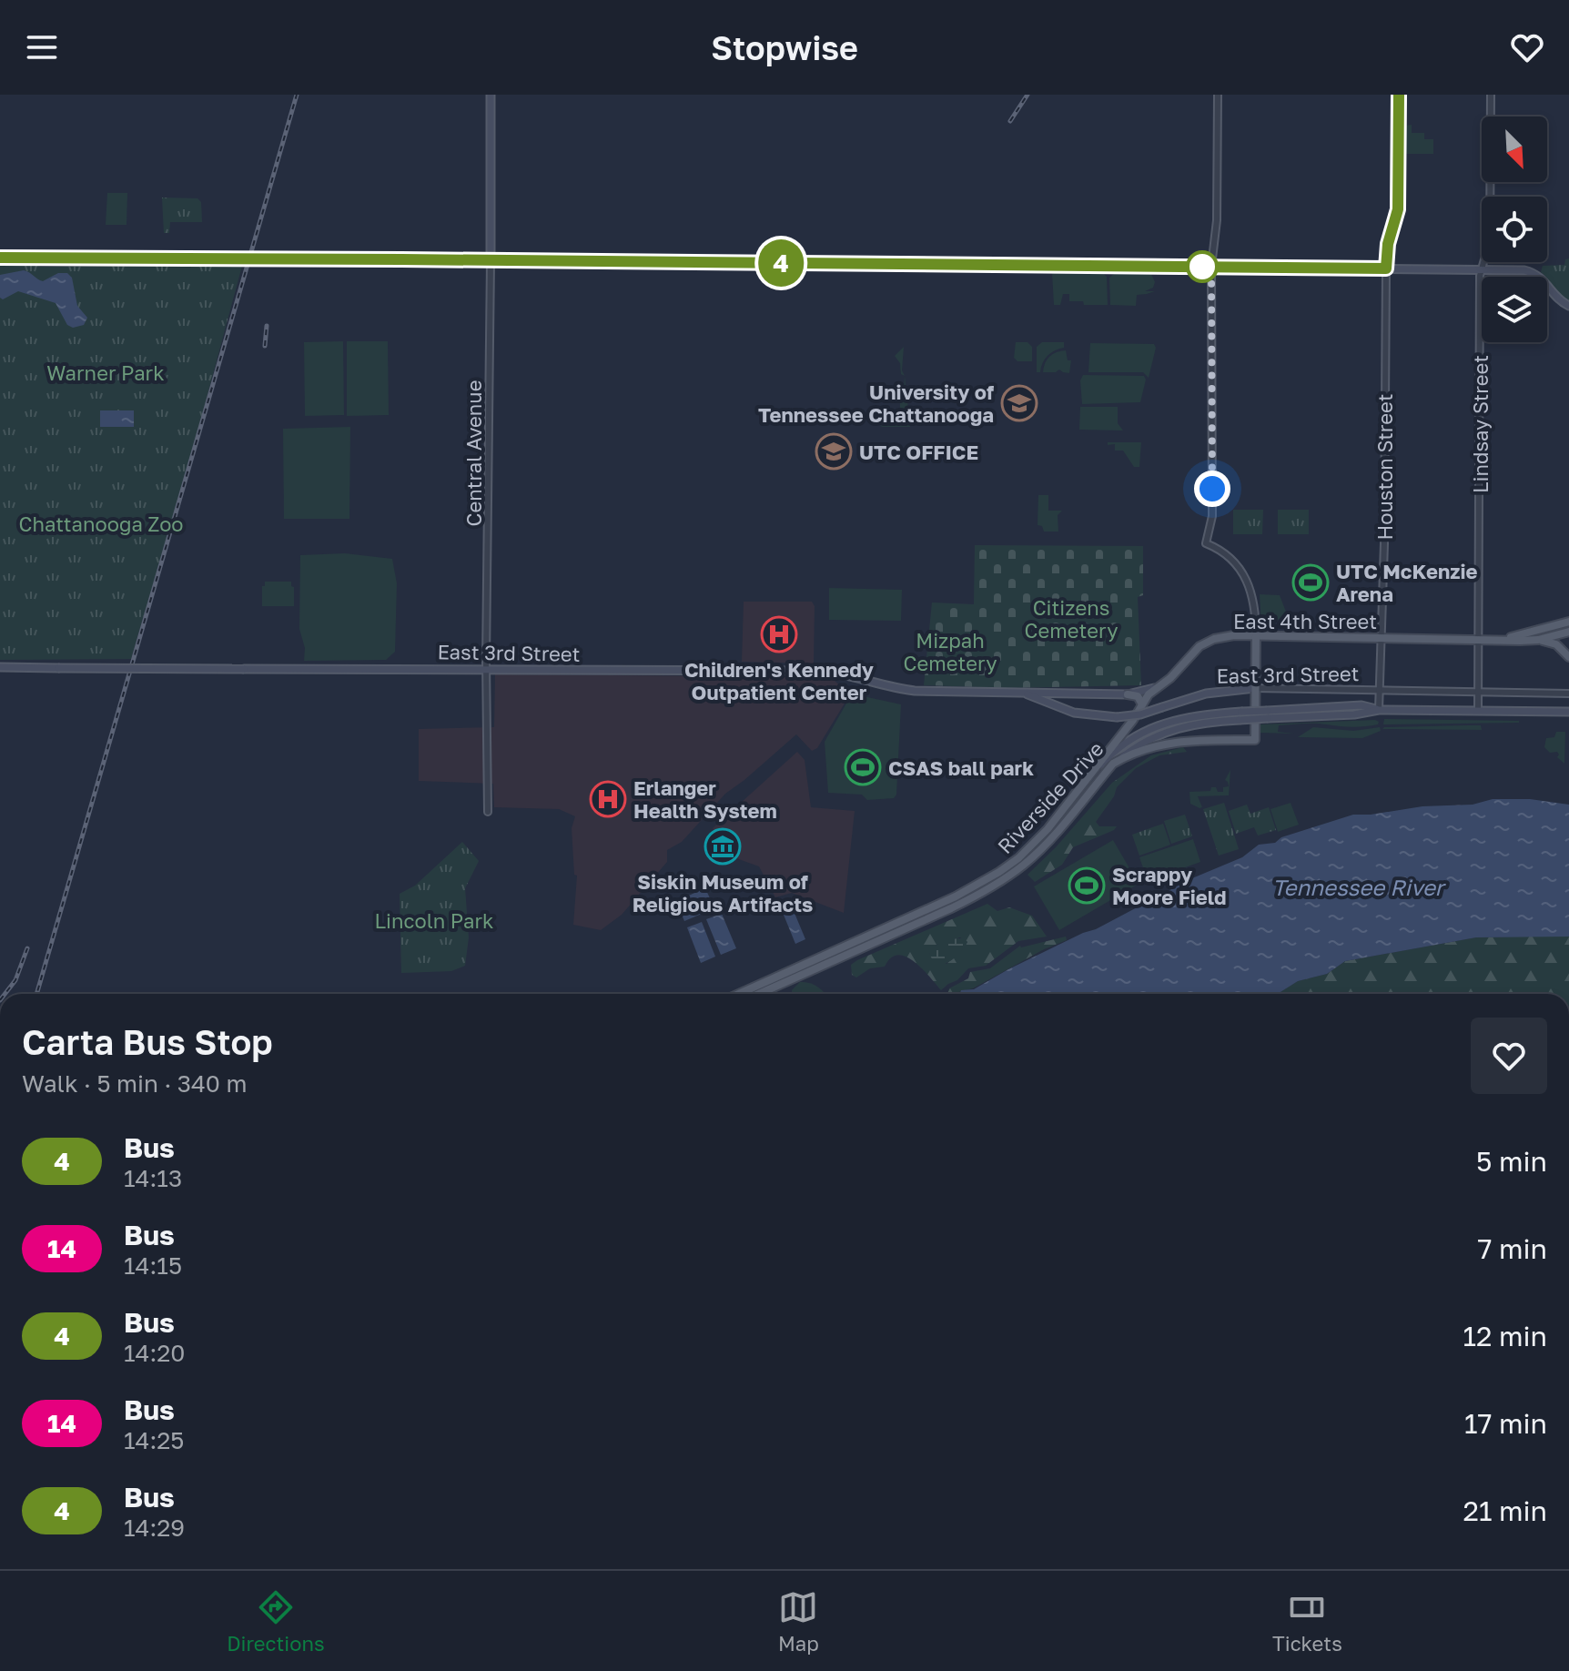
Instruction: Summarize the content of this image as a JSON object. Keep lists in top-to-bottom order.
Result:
{
  "streets": {
    "main road": [
      "Central Avenue",
      "East 4th Street",
      "East 3rd Street",
      "Riverside Drive"
    ],
    "street": ["Lindsay Street", "Houston Street"]
  },
  "crossings": [
    ["Lindsay Street", "East 4th Street"],
    ["Lindsay Street", "East 3rd Street"],
    ["Lindsay Street", "Riverside Drive"],
    ["Central Avenue", "East 3rd Street"],
    ["Houston Street", "East 4th Street"],
    ["Houston Street", "East 3rd Street"],
    ["Houston Street", "Riverside Drive"],
    ["East 4th Street", "East 3rd Street"]
  ],
  "water": ["Tennessee River"],
  "parks": [
    "Warner Park",
    "Chattanooga Zoo",
    "Citizens Cemetery",
    "Mizpah Cemetery",
    "Lincoln Park"
  ],
  "places": {
    "school or university": ["University of Tennessee Chattanooga", "UTC OFFICE"],
    "sports": ["UTC McKenzie Arena", "CSAS ball park", "Scrappy Moore Field"],
    "hospital": ["Children's Kennedy Outpatient Center", "Erlanger Health System"],
    "museum": ["Siskin Museum of Religious Artifacts"]
  },
  "lines": ["bus line 4"],
  "north": "bottom right",
  "page": {
    "header": "Stopwise",
    "on_map": "4",
    "heading": ["Carta Bus Stop", "Walk · 5 min · 340 m"],
    "list": [
      {
        "mark": "4",
        "name": "Bus",
        "note": "14:13",
        "value": "5 min"
      },
      {
        "mark": "14",
        "name": "Bus",
        "note": "14:15",
        "value": "7 min"
      },
      {
        "mark": "4",
        "name": "Bus",
        "note": "14:20",
        "value": "12 min"
      },
      {
        "mark": "14",
        "name": "Bus",
        "note": "14:25",
        "value": "17 min"
      },
      {
        "mark": "4",
        "name": "Bus",
        "note": "14:29",
        "value": "21 min"
      }
    ],
    "tabs": ["Directions", "Map", "Tickets"]
  }
}
